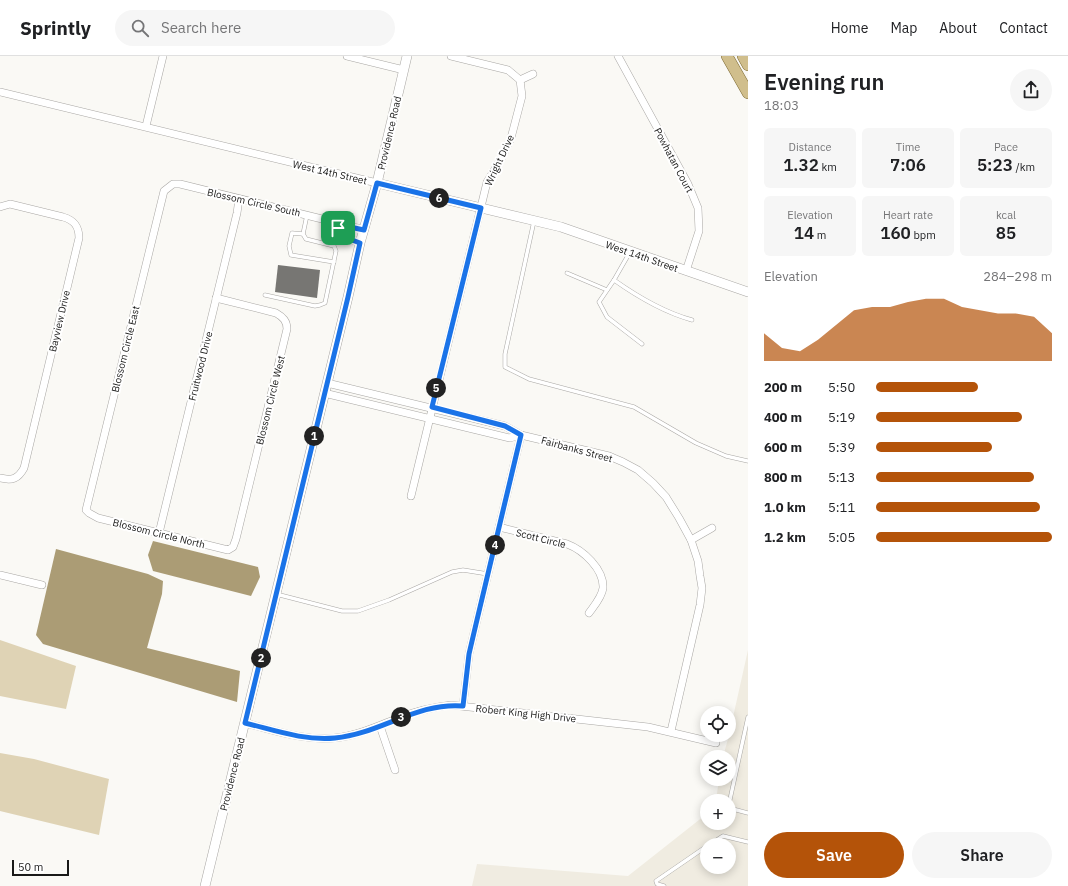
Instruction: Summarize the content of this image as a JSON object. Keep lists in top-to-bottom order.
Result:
{
  "streets": {
    "street": [
      "Providence Road",
      "Wright Drive",
      "Powhatan Court",
      "West 14th Street",
      "Blossom Circle South",
      "Bayview Drive",
      "Blossom Circle East",
      "Fruitwood Drive",
      "Blossom Circle West",
      "Fairbanks Street",
      "Blossom Circle North",
      "Scott Circle",
      "Robert King High Drive"
    ]
  },
  "crossings": [
    ["Providence Road", "West 14th Street"],
    ["Providence Road", "Blossom Circle South"],
    ["Providence Road", "Fairbanks Street"],
    ["Providence Road", "Robert King High Drive"],
    ["Wright Drive", "West 14th Street"],
    ["Wright Drive", "Fairbanks Street"],
    ["Powhatan Court", "West 14th Street"],
    ["Blossom Circle South", "Blossom Circle East"],
    ["Blossom Circle South", "Fruitwood Drive"],
    ["Blossom Circle East", "Blossom Circle North"],
    ["Fruitwood Drive", "Blossom Circle West"],
    ["Fruitwood Drive", "Blossom Circle North"],
    ["Blossom Circle West", "Blossom Circle North"],
    ["Fairbanks Street", "Robert King High Drive"]
  ],
  "scale_bar": "50 m",
  "page": {
    "header": "Sprintly",
    "search": "Search here",
    "nav": [
      "Home",
      "Map",
      "About",
      "Contact"
    ],
    "heading": ["Evening run", "18:03"],
    "stats": [
      ["Distance", "1.32 km"],
      ["Time", "7:06"],
      ["Pace", "5:23 /km"],
      ["Elevation", "14 m"],
      ["Heart rate", "160 bpm"],
      ["kcal", "85"]
    ],
    "pins": [
      "6",
      "5",
      "1",
      "4",
      "2",
      "3"
    ],
    "chart": ["Elevation", "284–298 m"],
    "list": [
      {
        "name": "200 m",
        "note": "5:50"
      },
      {
        "name": "400 m",
        "note": "5:19"
      },
      {
        "name": "600 m",
        "note": "5:39"
      },
      {
        "name": "800 m",
        "note": "5:13"
      },
      {
        "name": "1.0 km",
        "note": "5:11"
      },
      {
        "name": "1.2 km",
        "note": "5:05"
      }
    ],
    "map_buttons": ["+", "−"],
    "buttons": ["Save", "Share"],
    "scale": "50 m"
  }
}
